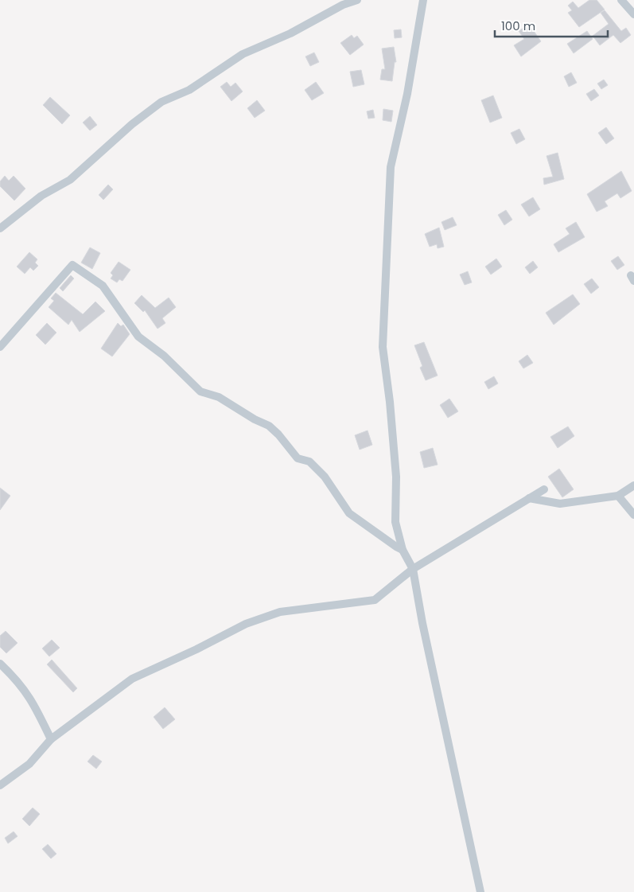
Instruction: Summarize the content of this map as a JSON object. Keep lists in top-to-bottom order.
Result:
{
  "scale_bar": "100 m"
}
